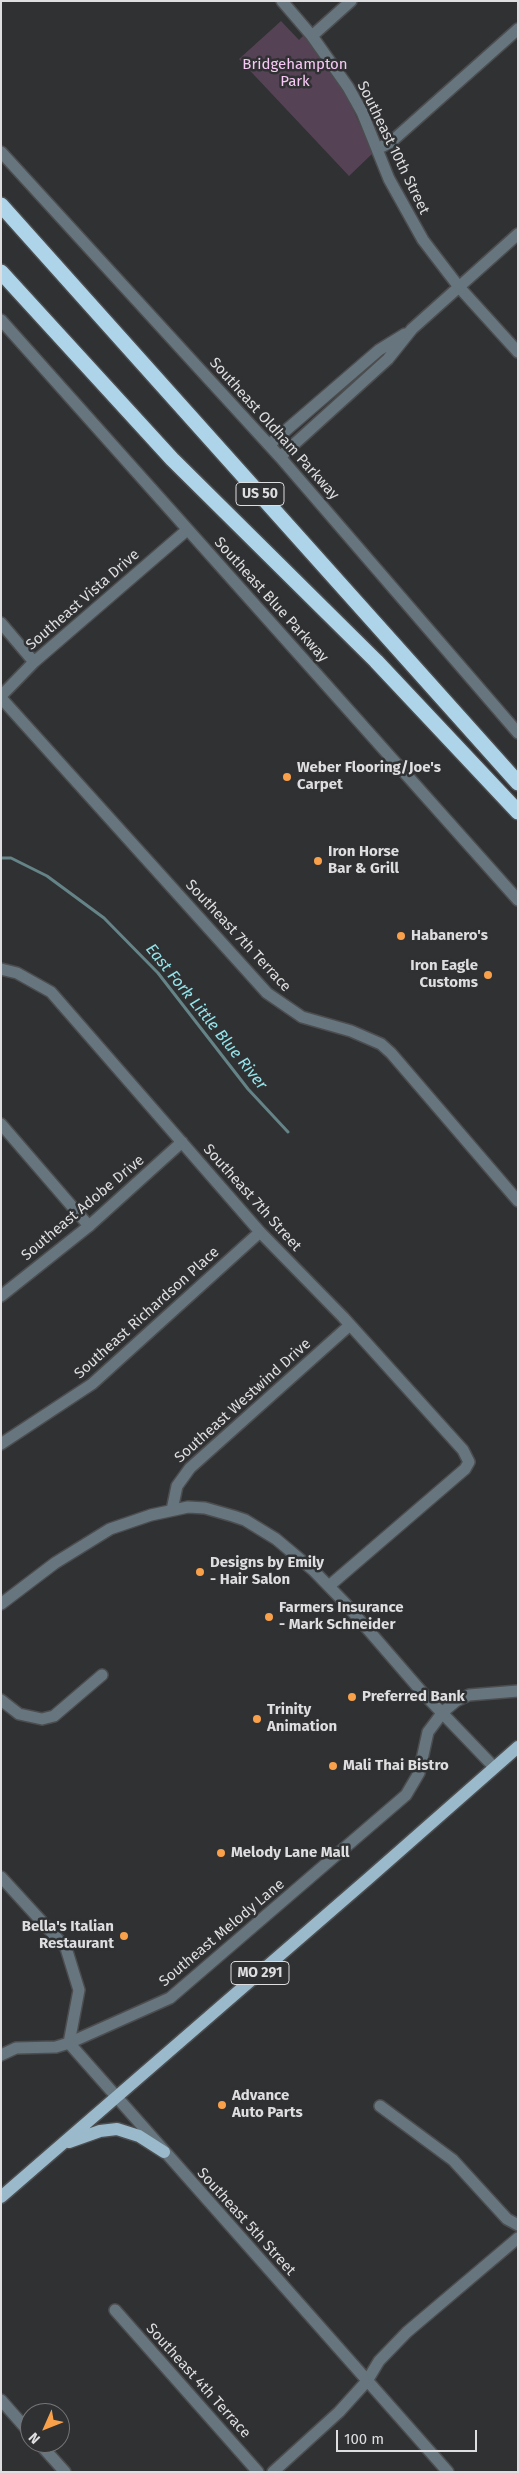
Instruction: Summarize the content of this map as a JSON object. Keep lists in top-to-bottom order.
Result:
{
  "streets": {
    "highway": ["US 50"],
    "main road": ["MO 291"],
    "street": [
      "Southeast 10th Street",
      "Southeast Oldham Parkway",
      "Southeast Vista Drive",
      "Southeast Blue Parkway",
      "Southeast 7th Terrace",
      "Southeast 7th Street",
      "Southeast Adobe Drive",
      "Southeast Richardson Place",
      "Southeast Westwind Drive",
      "Southeast Melody Lane",
      "Southeast 5th Street",
      "Southeast 4th Terrace"
    ]
  },
  "crossings": [
    ["Southeast Vista Drive", "Southeast Blue Parkway"],
    ["Southeast Vista Drive", "Southeast 7th Terrace"],
    ["Southeast 7th Street", "Southeast Adobe Drive"],
    ["Southeast 7th Street", "Southeast Richardson Place"],
    ["Southeast 7th Street", "Southeast Westwind Drive"],
    ["Southeast Melody Lane", "Southeast 5th Street"],
    ["MO 291", "Southeast 5th Street"]
  ],
  "water": ["East Fork Little Blue River"],
  "parks": ["Bridgehampton Park"],
  "places": [
    "Weber Flooring/Joe's Carpet",
    "Iron Horse Bar & Grill",
    "Habanero's",
    "Iron Eagle Customs",
    "Designs by Emily - Hair Salon",
    "Farmers Insurance - Mark Schneider",
    "Preferred Bank",
    "Trinity Animation",
    "Mali Thai Bistro",
    "Melody Lane Mall",
    "Bella's Italian Restaurant",
    "Advance Auto Parts"
  ],
  "scale_bar": "100 m",
  "north": "bottom left"
}
